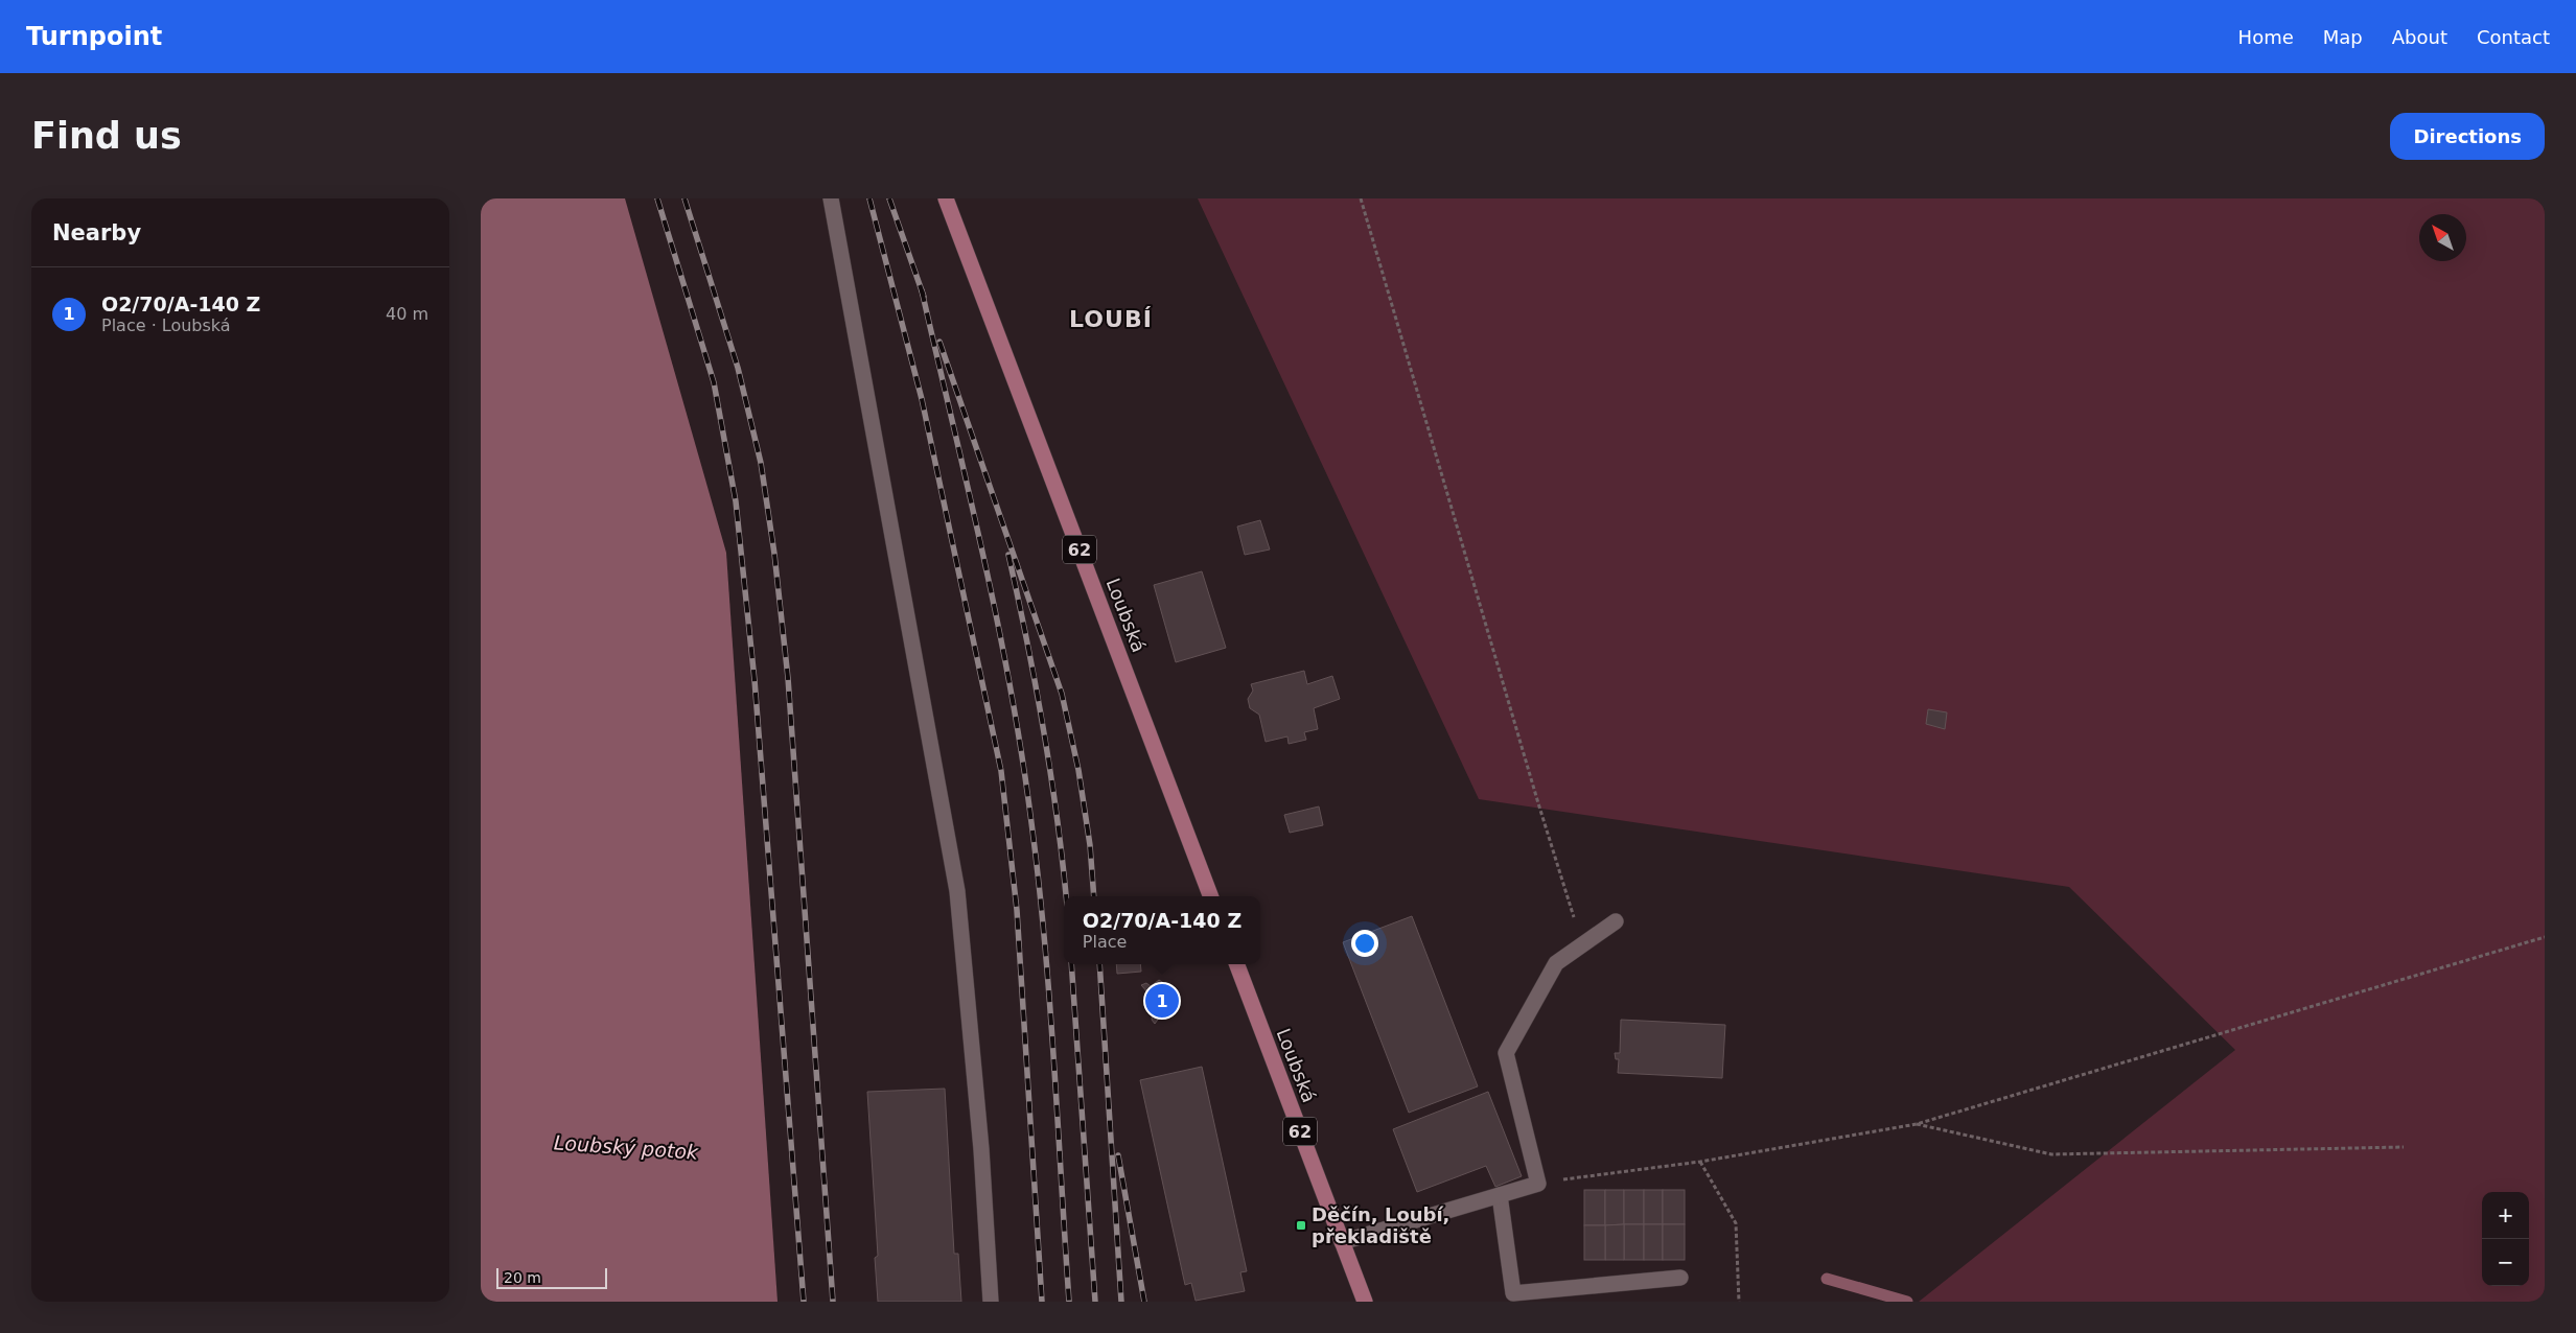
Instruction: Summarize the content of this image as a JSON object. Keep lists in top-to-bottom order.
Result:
{
  "streets": {
    "main road": ["62", "Loubská"]
  },
  "districts": ["LOUBÍ"],
  "water": ["Loubský potok"],
  "places": {
    "transit": ["Děčín, Loubí, překladiště"]
  },
  "scale_bar": "20 m",
  "north": "top left",
  "page": {
    "header": "Turnpoint",
    "nav": [
      "Home",
      "Map",
      "About",
      "Contact"
    ],
    "buttons": "Directions",
    "title": "Find us",
    "heading": "Nearby",
    "list": [
      {
        "mark": "1",
        "name": "O2/70/A-140 Z",
        "note": "Place · Loubská",
        "value": "40 m"
      }
    ],
    "popup": ["O2/70/A-140 Z", "Place"],
    "pins": "1",
    "map_buttons": ["+", "−"],
    "scale": "20 m"
  }
}
